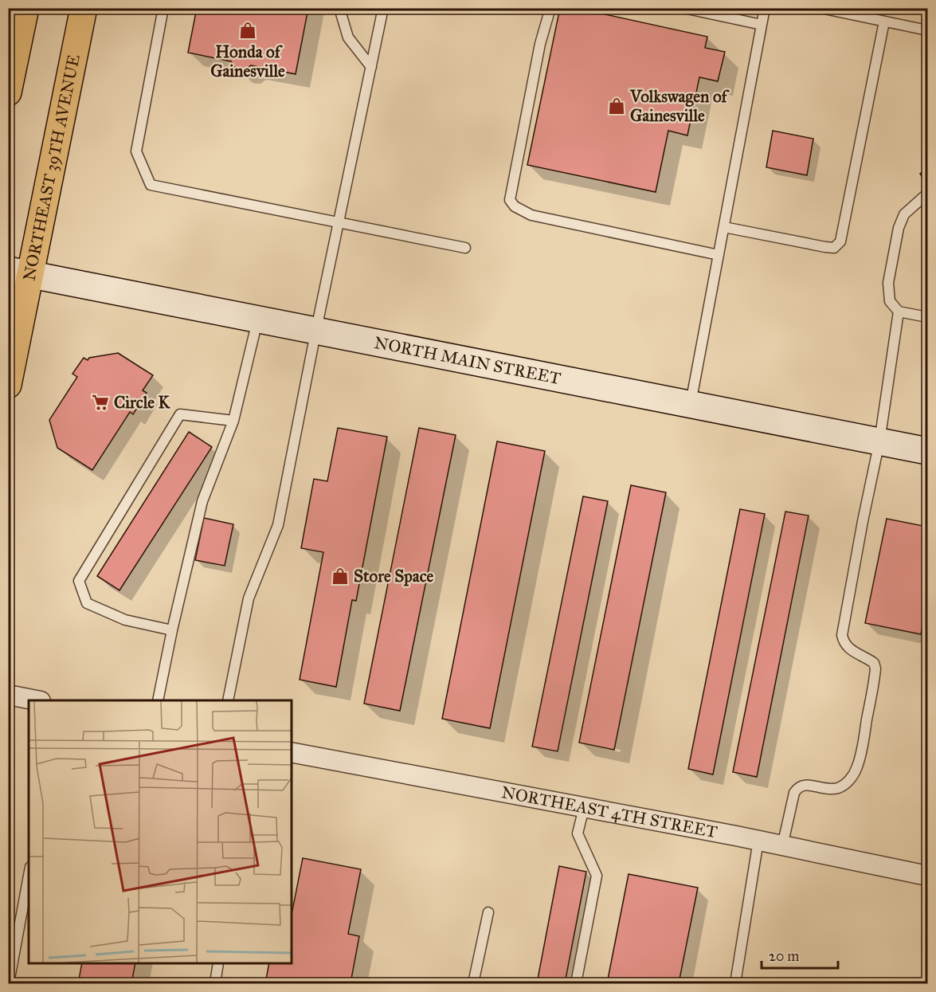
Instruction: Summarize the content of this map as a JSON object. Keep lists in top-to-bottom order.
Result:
{
  "streets": {
    "main road": ["NORTHEAST 39TH AVENUE", "NORTH MAIN STREET"],
    "street": ["NORTHEAST 4TH STREET"]
  },
  "crossings": [
    ["NORTHEAST 39TH AVENUE", "NORTH MAIN STREET"]
  ],
  "places": {
    "shop": ["Honda of Gainesville", "Volkswagen of Gainesville", "Store Space"],
    "supermarket": ["Circle K"]
  },
  "scale_bar": "20 m"
}
